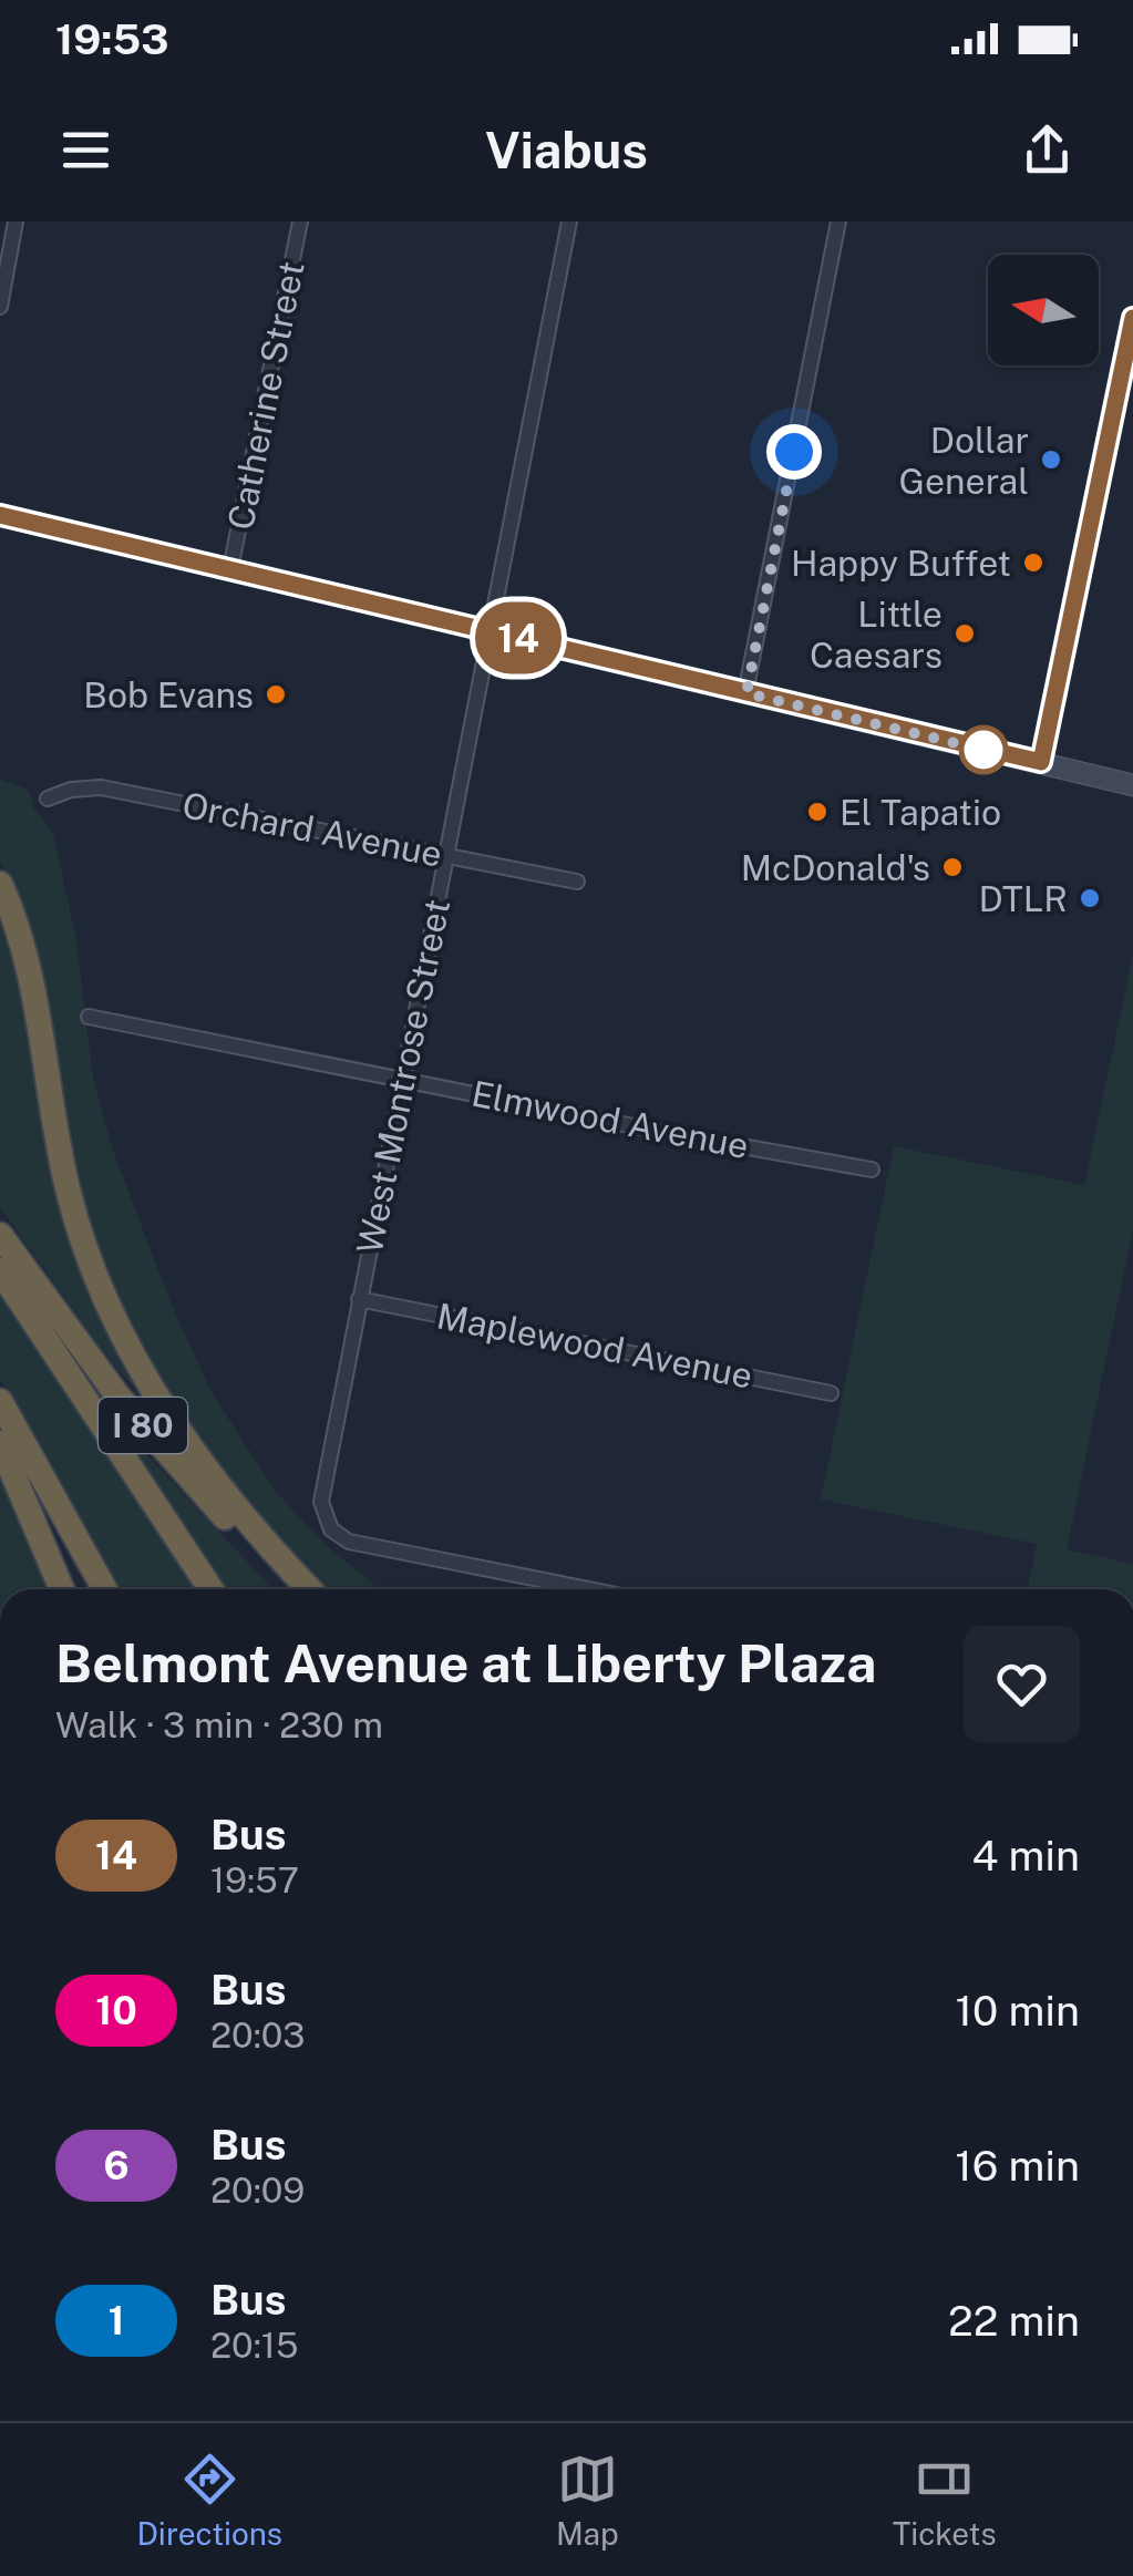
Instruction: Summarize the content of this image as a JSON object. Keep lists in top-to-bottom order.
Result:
{
  "streets": {
    "highway": ["I 80"],
    "street": [
      "Catherine Street",
      "Orchard Avenue",
      "West Montrose Street",
      "Elmwood Avenue",
      "Maplewood Avenue"
    ]
  },
  "crossings": [
    ["Orchard Avenue", "West Montrose Street"],
    ["West Montrose Street", "Elmwood Avenue"],
    ["West Montrose Street", "Maplewood Avenue"]
  ],
  "places": [
    "Dollar General",
    "Happy Buffet",
    "Little Caesars",
    "Bob Evans",
    "El Tapatio",
    "McDonald's",
    "DTLR"
  ],
  "lines": ["bus line 14"],
  "north": "left",
  "page": {
    "status": "19:53",
    "header": "Viabus",
    "on_map": "14",
    "heading": ["Belmont Avenue at Liberty Plaza", "Walk · 3 min · 230 m"],
    "list": [
      {
        "mark": "14",
        "name": "Bus",
        "note": "19:57",
        "value": "4 min"
      },
      {
        "mark": "10",
        "name": "Bus",
        "note": "20:03",
        "value": "10 min"
      },
      {
        "mark": "6",
        "name": "Bus",
        "note": "20:09",
        "value": "16 min"
      },
      {
        "mark": "1",
        "name": "Bus",
        "note": "20:15",
        "value": "22 min"
      }
    ],
    "tabs": ["Directions", "Map", "Tickets"]
  }
}
